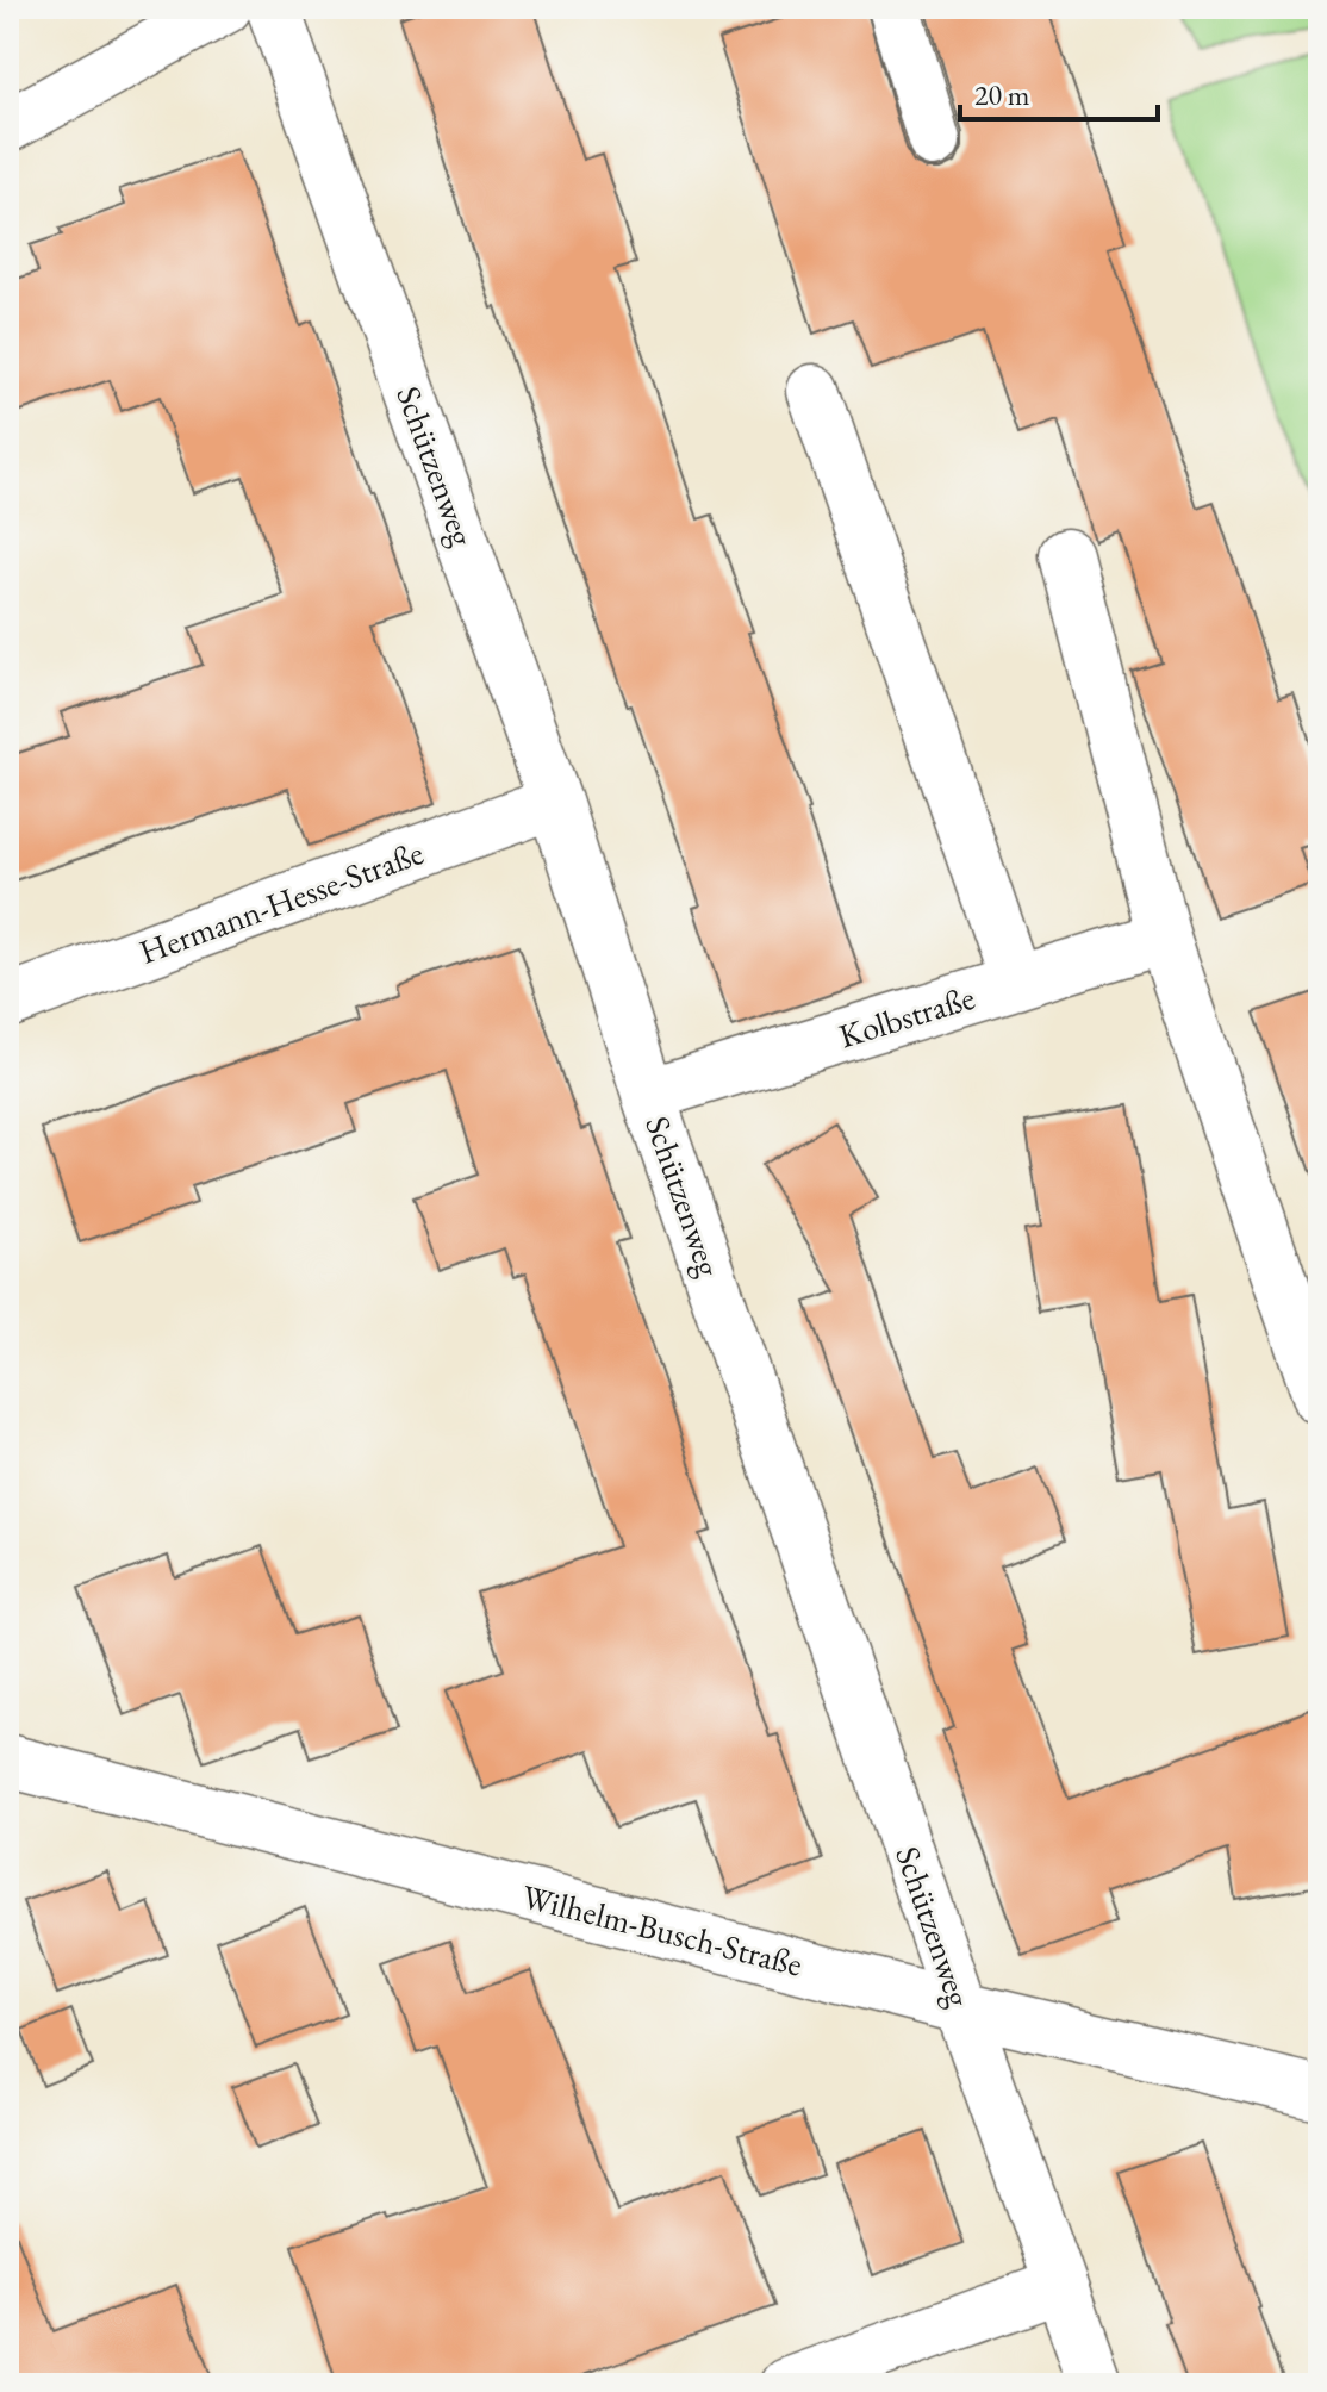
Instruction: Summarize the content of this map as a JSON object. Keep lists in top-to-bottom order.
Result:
{
  "streets": {
    "street": [
      "Schützenweg",
      "Hermann-Hesse-Straße",
      "Kolbstraße",
      "Wilhelm-Busch-Straße"
    ]
  },
  "crossings": [
    ["Schützenweg", "Hermann-Hesse-Straße"],
    ["Schützenweg", "Kolbstraße"],
    ["Schützenweg", "Wilhelm-Busch-Straße"]
  ],
  "scale_bar": "20 m"
}
